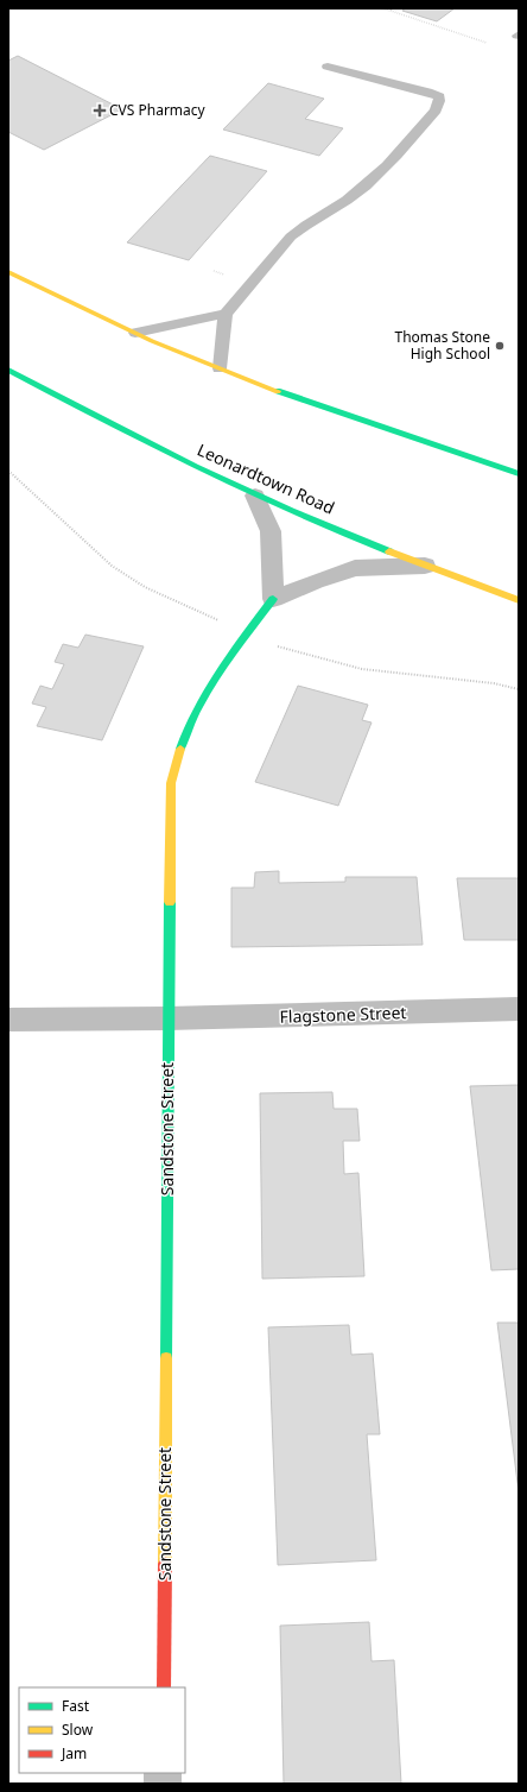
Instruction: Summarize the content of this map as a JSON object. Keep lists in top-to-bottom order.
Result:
{
  "streets": {
    "main road": ["Leonardtown Road", "Sandstone Street"],
    "street": ["Flagstone Street"]
  },
  "crossings": [
    ["Flagstone Street", "Sandstone Street"]
  ],
  "places": {
    "health": ["CVS Pharmacy"],
    "other": ["Thomas Stone High School"]
  },
  "legend": ["Fast", "Slow", "Jam"]
}
